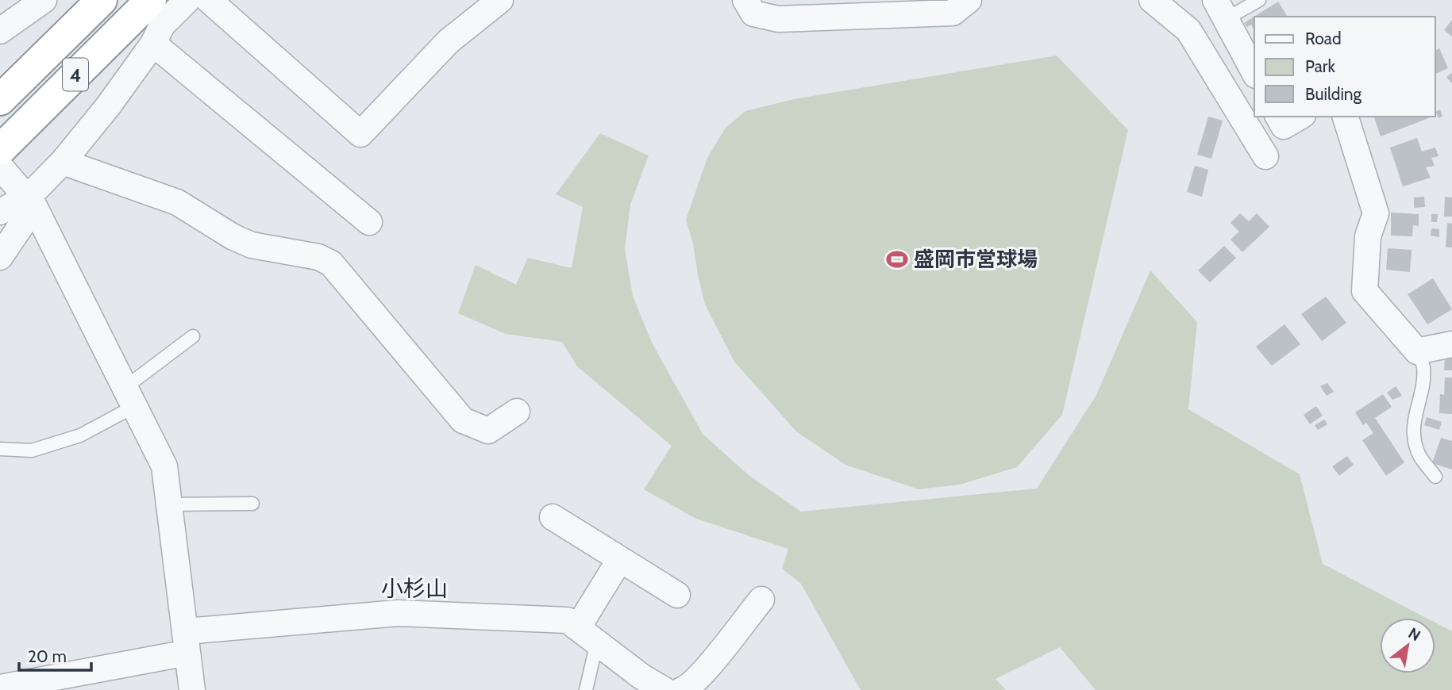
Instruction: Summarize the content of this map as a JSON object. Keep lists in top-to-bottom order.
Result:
{
  "streets": {
    "highway": ["4"]
  },
  "districts": ["小杉山"],
  "places": {
    "sports": ["盛岡市営球場"]
  },
  "legend": ["Road", "Park", "Building"],
  "scale_bar": "20 m",
  "north": "top right"
}
